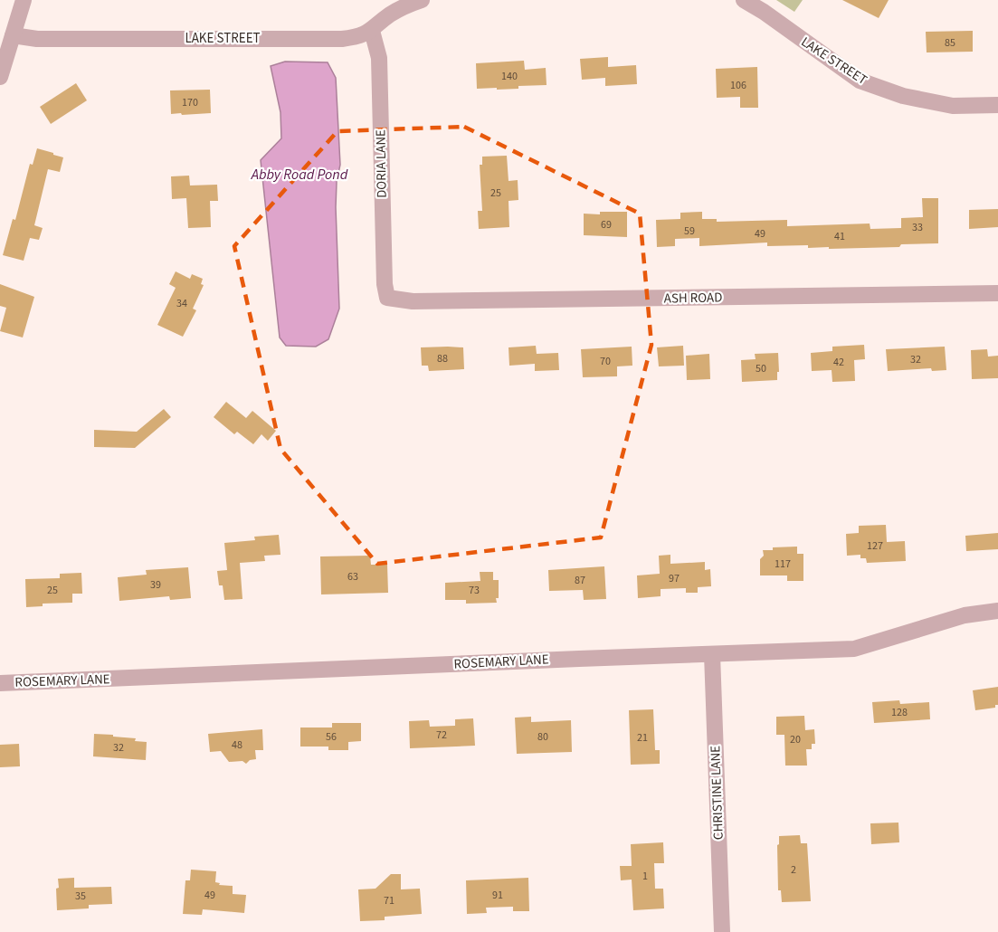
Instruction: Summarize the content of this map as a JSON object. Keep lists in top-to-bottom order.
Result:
{
  "streets": {
    "street": [
      "LAKE STREET",
      "DORIA LANE",
      "ASH ROAD",
      "ROSEMARY LANE",
      "CHRISTINE LANE"
    ]
  },
  "crossings": [
    ["LAKE STREET", "DORIA LANE"],
    ["DORIA LANE", "ASH ROAD"],
    ["ROSEMARY LANE", "CHRISTINE LANE"]
  ],
  "water": ["Abby Road Pond"],
  "house_numbers": [
    "85",
    "140",
    "106",
    "170",
    "25",
    "69",
    "33",
    "59",
    "49",
    "41",
    "34",
    "88",
    "32",
    "70",
    "42",
    "50",
    "127",
    "117",
    "63",
    "97",
    "87",
    "39",
    "25",
    "73",
    "128",
    "72",
    "56",
    "80",
    "21",
    "20",
    "48",
    "32",
    "2",
    "1",
    "49",
    "91",
    "35",
    "71"
  ]
}
